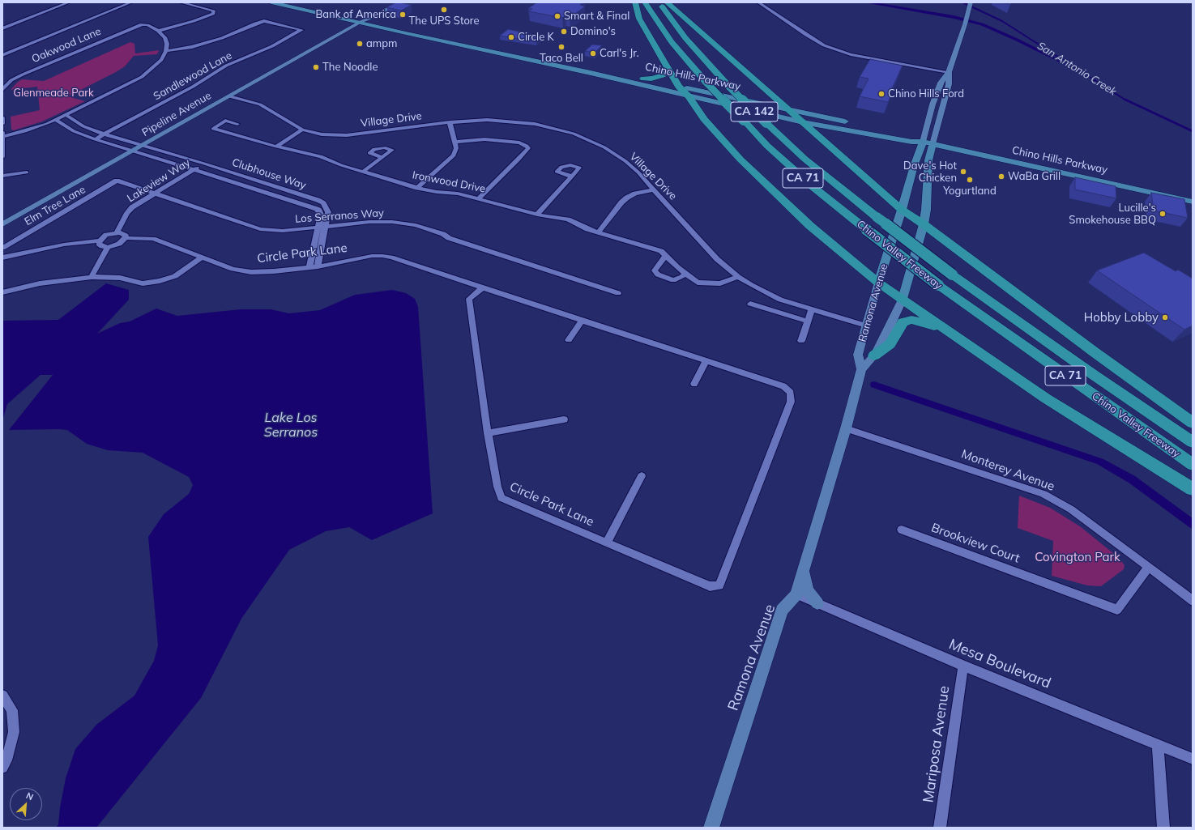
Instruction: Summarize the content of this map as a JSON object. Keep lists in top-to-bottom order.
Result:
{
  "streets": {
    "highway": ["CA 71", "Chino Valley Freeway"],
    "main road": [
      "Chino Hills Parkway",
      "CA 142",
      "Pipeline Avenue",
      "Ramona Avenue"
    ],
    "street": [
      "Oakwood Lane",
      "Sandlewood Lane",
      "Village Drive",
      "Clubhouse Way",
      "Lakeview Way",
      "Ironwood Drive",
      "Elm Tree Lane",
      "Los Serranos Way",
      "Circle Park Lane",
      "Monterey Avenue",
      "Brookview Court",
      "Mesa Boulevard",
      "Mariposa Avenue"
    ]
  },
  "crossings": [
    ["Sandlewood Lane", "Clubhouse Way"],
    ["Chino Hills Parkway", "Pipeline Avenue"],
    ["Chino Hills Parkway", "Ramona Avenue"],
    ["Pipeline Avenue", "Village Drive"],
    ["Pipeline Avenue", "Clubhouse Way"],
    ["Village Drive", "Ironwood Drive"],
    ["Village Drive", "Ramona Avenue"],
    ["Clubhouse Way", "Lakeview Way"],
    ["Clubhouse Way", "Los Serranos Way"],
    ["Clubhouse Way", "Circle Park Lane"],
    ["Lakeview Way", "Los Serranos Way"],
    ["Elm Tree Lane", "Los Serranos Way"],
    ["Ramona Avenue", "Monterey Avenue"],
    ["Ramona Avenue", "Mesa Boulevard"],
    ["Monterey Avenue", "Brookview Court"],
    ["Mesa Boulevard", "Mariposa Avenue"]
  ],
  "water": ["San Antonio Creek", "Lake Los Serranos"],
  "parks": ["Glenmeade Park", "Covington Park"],
  "places": [
    "The UPS Store",
    "Bank of America",
    "Smart & Final",
    "Domino's",
    "Circle K",
    "ampm",
    "Taco Bell",
    "Carl's Jr.",
    "The Noodle",
    "Chino Hills Ford",
    "Dave's Hot Chicken",
    "WaBa Grill",
    "Yogurtland",
    "Lucille's Smokehouse BBQ",
    "Hobby Lobby"
  ],
  "north": "top right"
}
